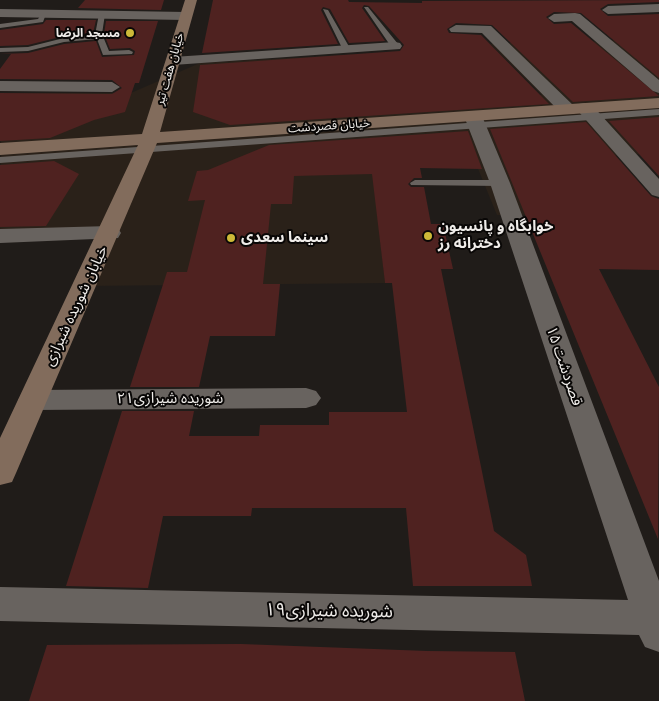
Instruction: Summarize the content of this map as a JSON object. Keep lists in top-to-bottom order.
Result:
{
  "streets": {
    "main road": ["خیابان هفت تیر", "خیابان قصردشت", "خیابان شوریده شیرازی"],
    "street": ["قصردشت ۱۵", "شوریده شیرازی۲۱", "شوریده شیرازی۱۹"]
  },
  "crossings": [
    ["خیابان هفت تیر", "خیابان قصردشت"],
    ["خیابان هفت تیر", "خیابان شوریده شیرازی"],
    ["خیابان قصردشت", "خیابان شوریده شیرازی"],
    ["خیابان قصردشت", "قصردشت ۱۵"],
    ["خیابان شوریده شیرازی", "شوریده شیرازی۲۱"],
    ["قصردشت ۱۵", "شوریده شیرازی۱۹"]
  ],
  "places": ["مسجد الرضا", "خوابگاه و پانسیون دخترانه رز", "سینما سعدی"]
}
